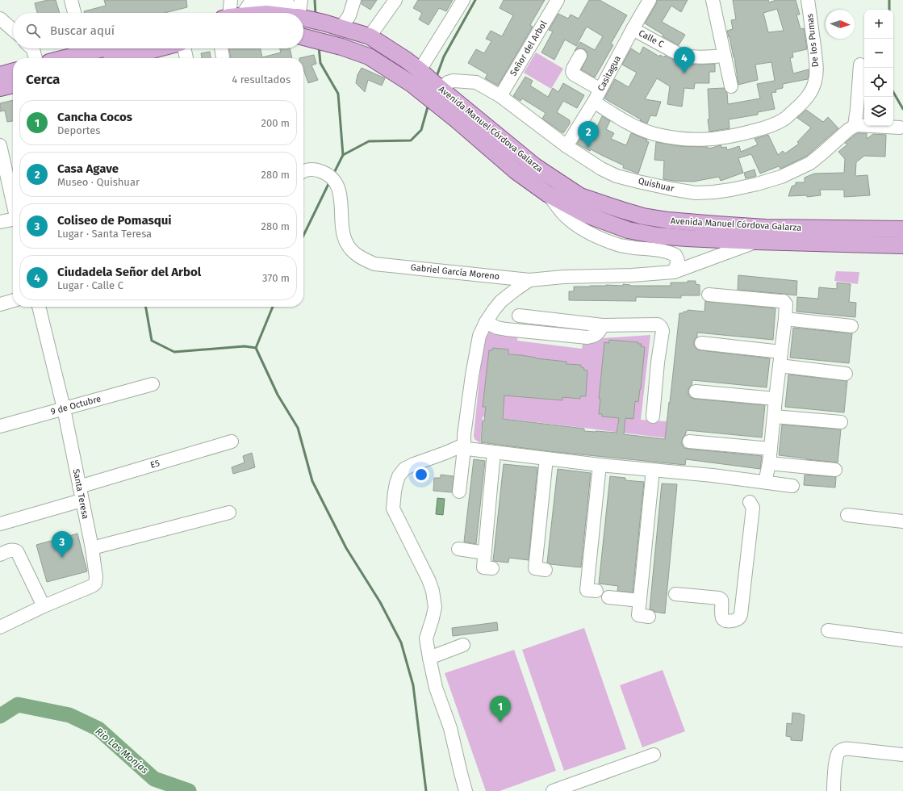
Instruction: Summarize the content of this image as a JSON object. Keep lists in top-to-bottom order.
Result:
{
  "streets": {
    "main road": ["Avenida Manuel Córdova Galarza"],
    "street": [
      "Calle C",
      "De los Pumas",
      "Señor del Arbol",
      "Casitagua",
      "Quishuar",
      "Gabriel García Moreno",
      "9 de Octubre",
      "E5",
      "Santa Teresa"
    ]
  },
  "crossings": [
    ["Calle C", "Casitagua"],
    ["De los Pumas", "Casitagua"],
    ["Señor del Arbol", "Quishuar"],
    ["Casitagua", "Quishuar"],
    ["Avenida Manuel Córdova Galarza", "Quishuar"],
    ["Avenida Manuel Córdova Galarza", "Gabriel García Moreno"],
    ["9 de Octubre", "Santa Teresa"],
    ["E5", "Santa Teresa"]
  ],
  "water": ["Rio Las Monjas"],
  "north": "right",
  "page": {
    "map_buttons": ["+", "−"],
    "search": "Buscar aquí",
    "pins": [
      "4",
      "2",
      "3",
      "1"
    ],
    "heading": ["Cerca", "4 resultados"],
    "list": [
      {
        "mark": "1",
        "name": "Cancha Cocos",
        "note": "Deportes",
        "value": "200 m"
      },
      {
        "mark": "2",
        "name": "Casa Agave",
        "note": "Museo · Quishuar",
        "value": "280 m"
      },
      {
        "mark": "3",
        "name": "Coliseo de Pomasqui",
        "note": "Lugar · Santa Teresa",
        "value": "280 m"
      },
      {
        "mark": "4",
        "name": "Ciudadela Señor del Arbol",
        "note": "Lugar · Calle C",
        "value": "370 m"
      }
    ]
  }
}
